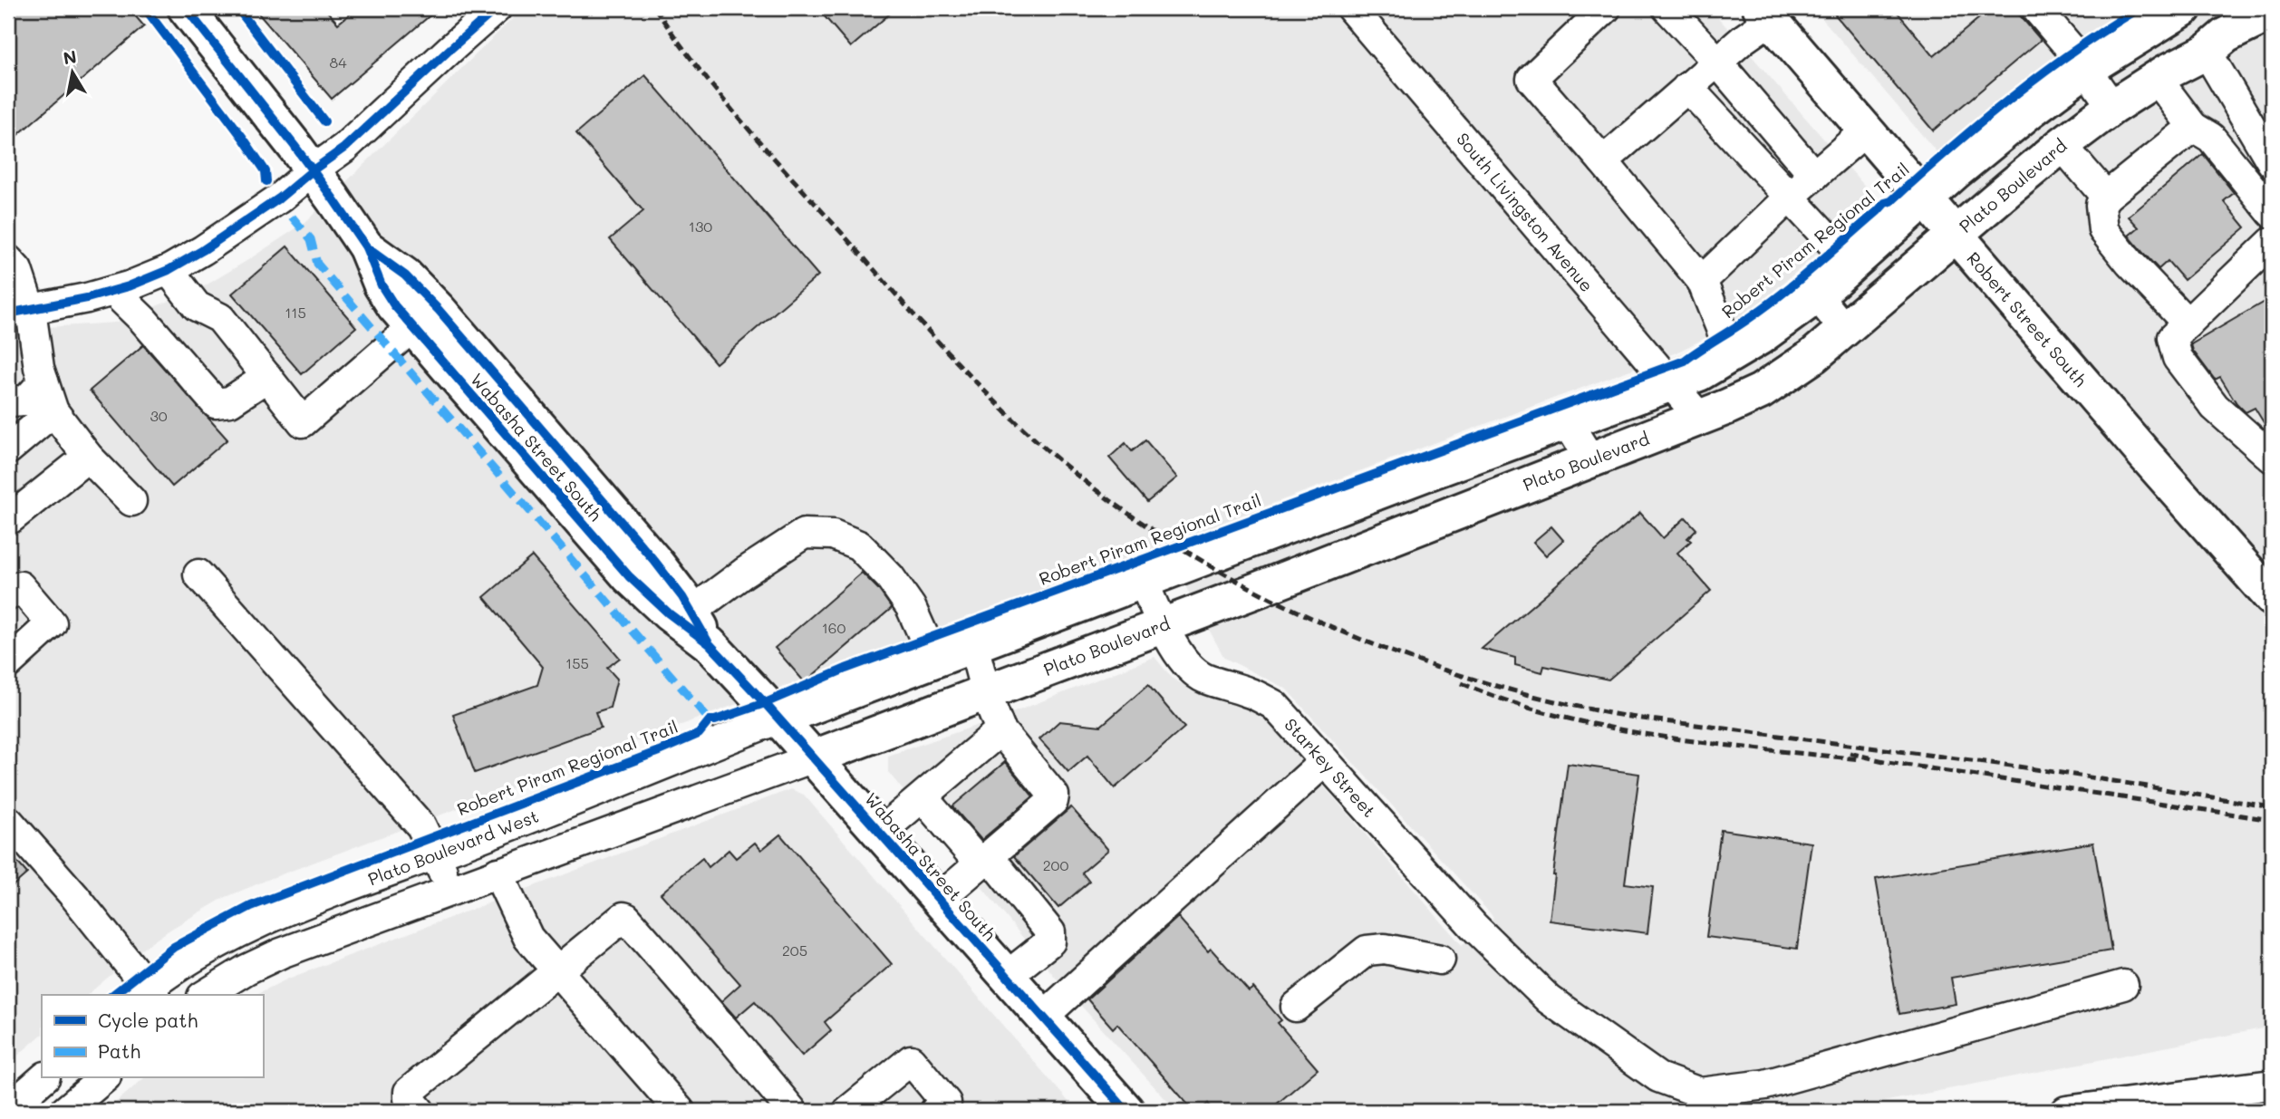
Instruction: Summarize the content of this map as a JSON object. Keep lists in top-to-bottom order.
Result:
{
  "streets": {
    "main road": ["Plato Boulevard", "Robert Street South", "Wabasha Street South"],
    "street": ["South Livingston Avenue", "Starkey Street", "Plato Boulevard West"],
    "cycle path": ["Robert Piram Regional Trail"]
  },
  "crossings": [
    ["Plato Boulevard", "South Livingston Avenue"],
    ["Plato Boulevard", "Robert Street South"],
    ["Plato Boulevard", "Wabasha Street South"],
    ["Plato Boulevard", "Starkey Street"],
    ["Wabasha Street South", "Plato Boulevard West"]
  ],
  "house_numbers": [
    "84",
    "130",
    "115",
    "30",
    "160",
    "155",
    "200",
    "205"
  ],
  "legend": ["Cycle path", "Path"],
  "north": "top"
}
